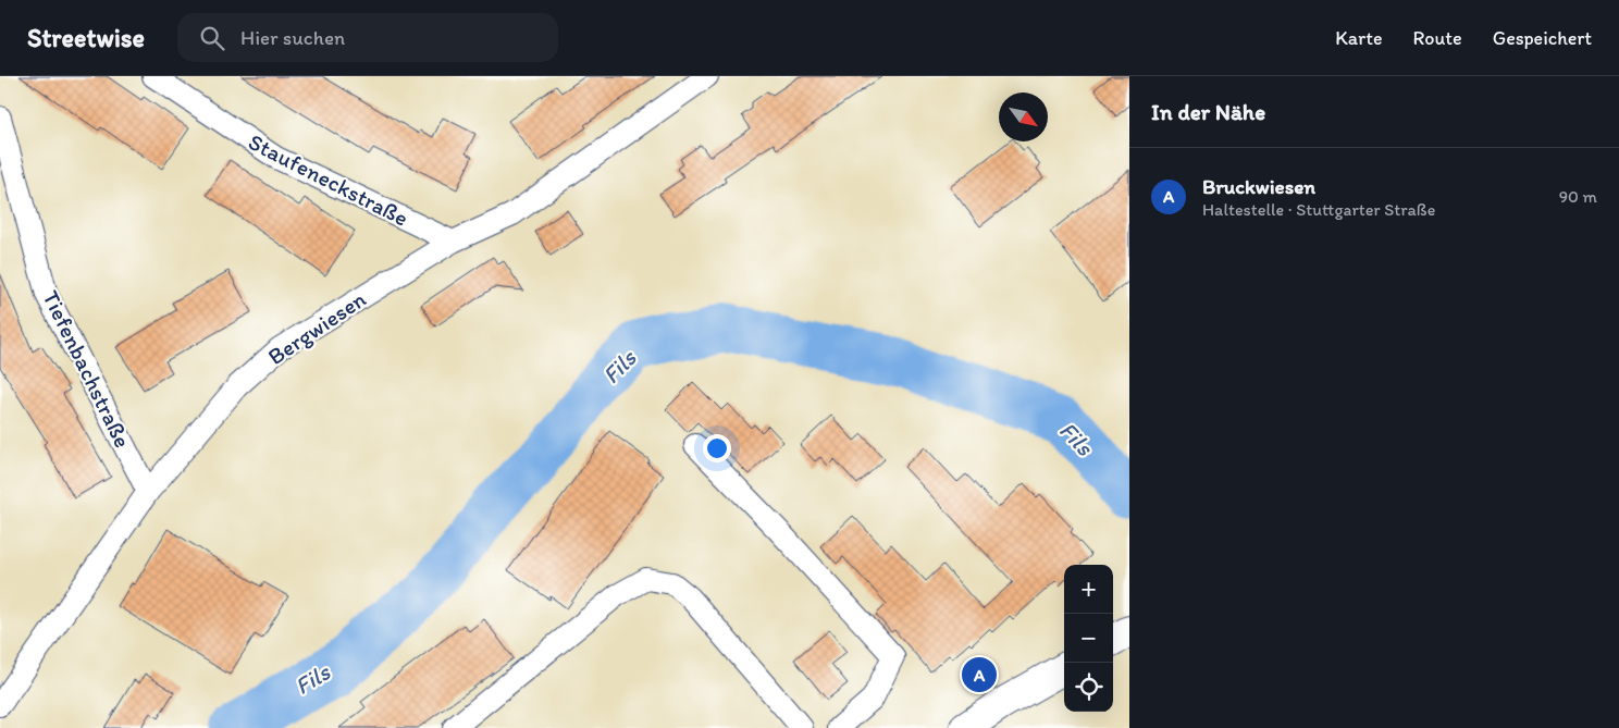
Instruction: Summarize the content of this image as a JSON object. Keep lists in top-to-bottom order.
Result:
{
  "streets": {
    "street": ["Staufeneckstraße", "Bergwiesen", "Tiefenbachstraße"]
  },
  "crossings": [
    ["Staufeneckstraße", "Bergwiesen"],
    ["Bergwiesen", "Tiefenbachstraße"]
  ],
  "water": ["Fils"],
  "north": "bottom right",
  "page": {
    "header": "Streetwise",
    "search": "Hier suchen",
    "nav": ["Karte", "Route", "Gespeichert"],
    "heading": "In der Nähe",
    "list": [
      {
        "mark": "A",
        "name": "Bruckwiesen",
        "note": "Haltestelle · Stuttgarter Straße",
        "value": "90 m"
      }
    ],
    "map_buttons": ["+", "−"],
    "pins": "A"
  }
}
